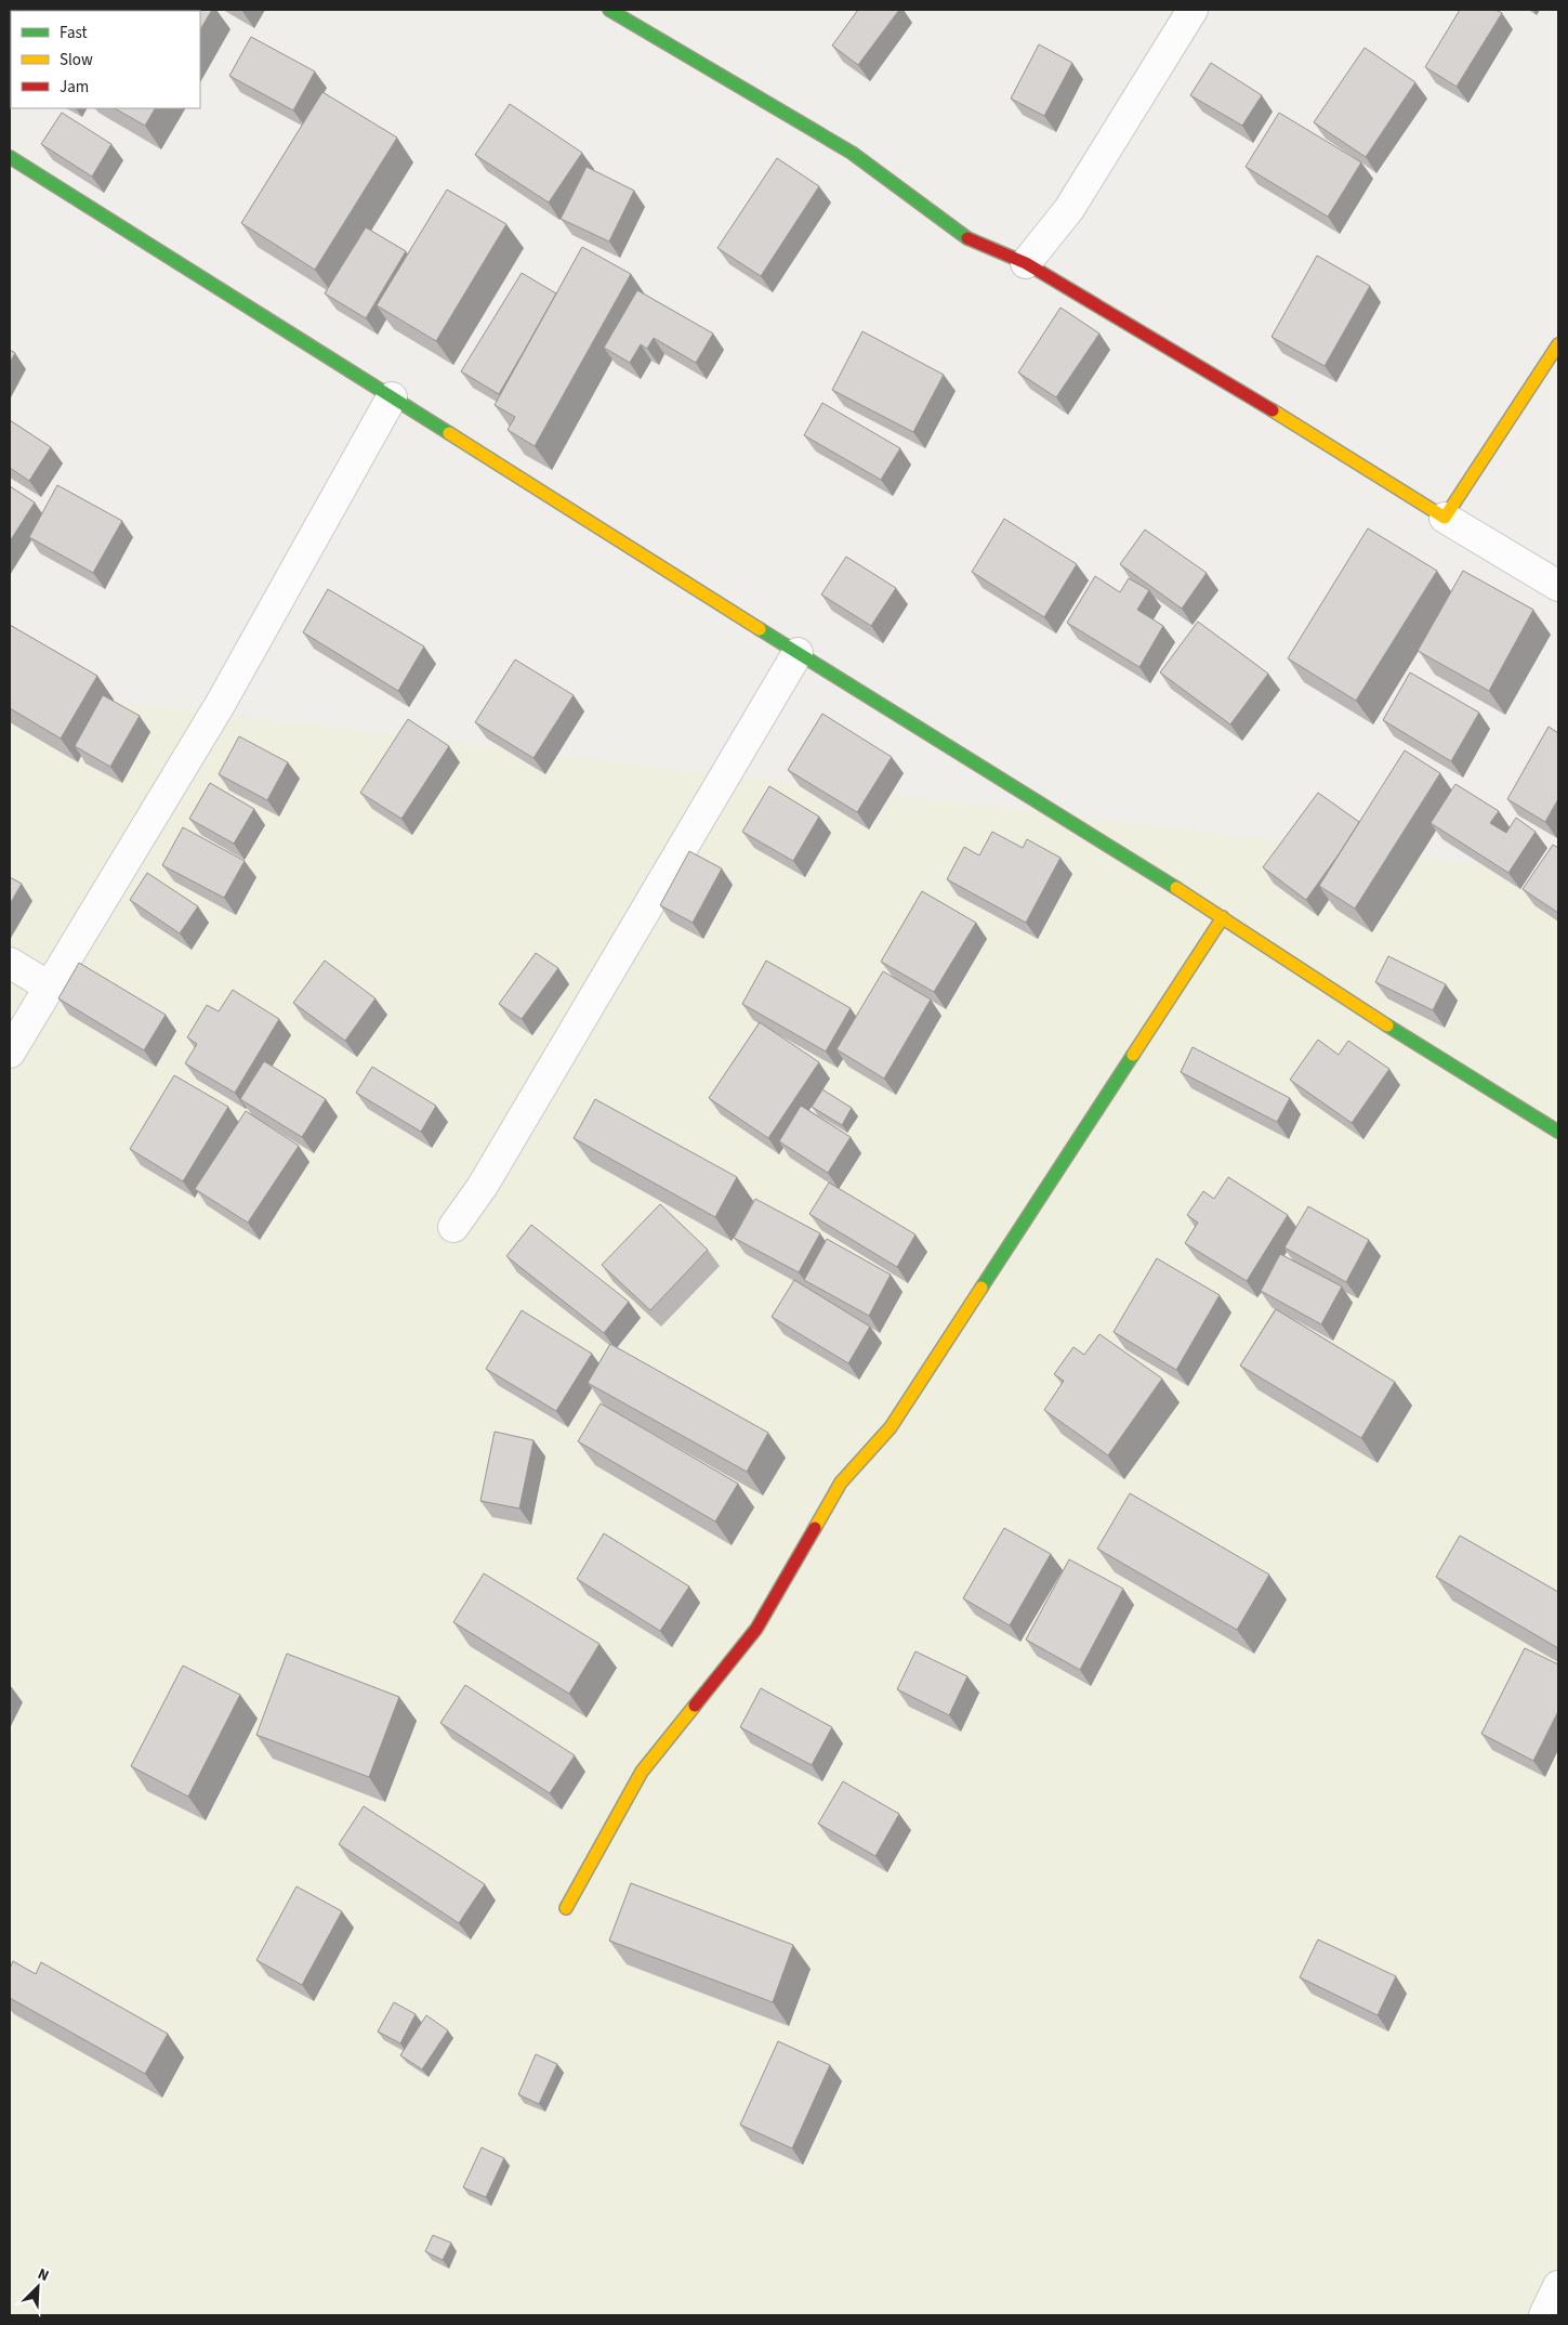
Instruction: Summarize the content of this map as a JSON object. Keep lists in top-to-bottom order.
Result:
{
  "legend": ["Fast", "Slow", "Jam"],
  "north": "top right"
}
